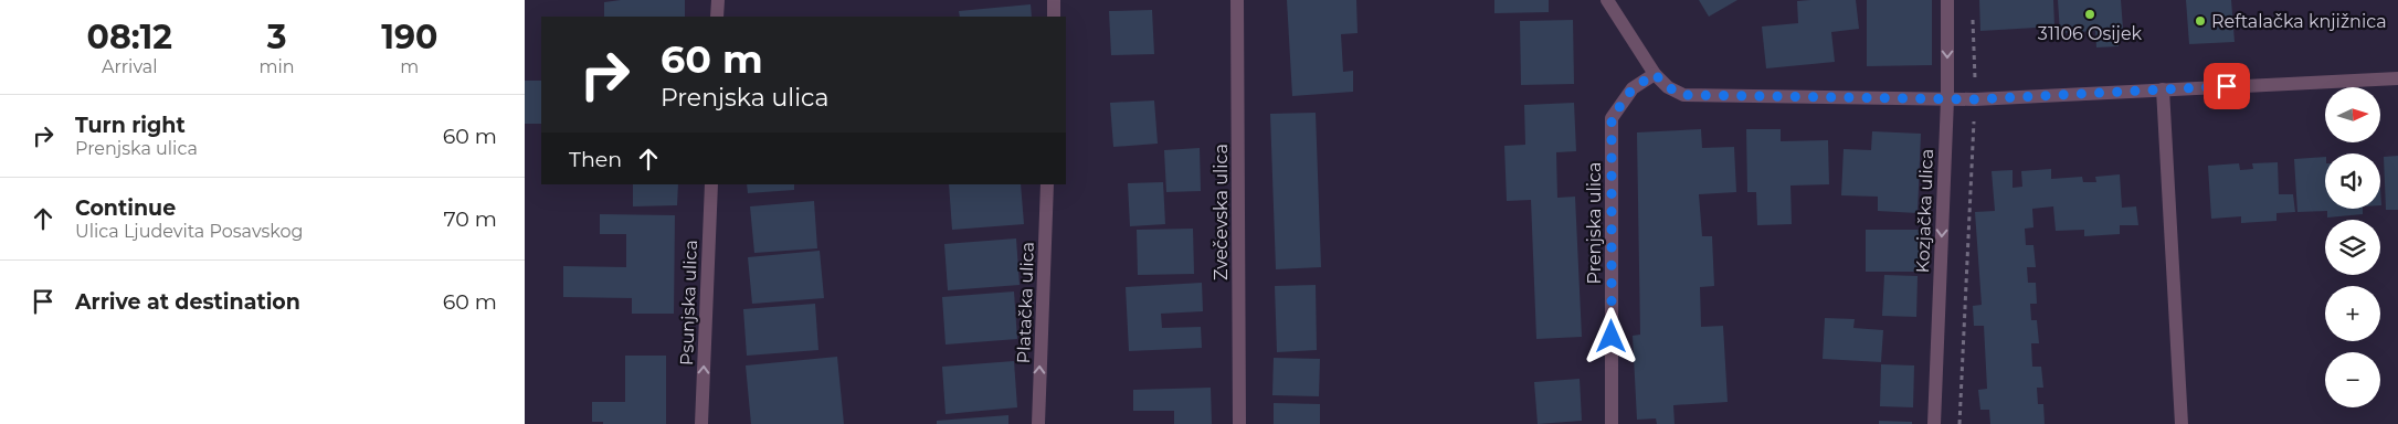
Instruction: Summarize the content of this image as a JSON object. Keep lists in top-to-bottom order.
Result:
{
  "streets": {
    "street": [
      "Kozjačka ulica",
      "Zvečevska ulica",
      "Prenjska ulica",
      "Psunjska ulica",
      "Platačka ulica"
    ]
  },
  "one_way": ["Kozjačka ulica", "Psunjska ulica", "Platačka ulica"],
  "places": ["31106 Osijek", "Reftalačka knjižnica"],
  "north": "right",
  "page": {
    "eta": [
      "08:12",
      "Arrival",
      "3",
      "min",
      "190",
      "m"
    ],
    "turn": ["60 m", "Prenjska ulica"],
    "map_buttons": ["+", "−"],
    "list": [
      {
        "name": "Turn right",
        "note": "Prenjska ulica",
        "value": "60 m"
      },
      {
        "name": "Continue",
        "note": "Ulica Ljudevita Posavskog",
        "value": "70 m"
      },
      {
        "name": "Arrive at destination",
        "value": "60 m"
      }
    ],
    "then": "Then"
  }
}
